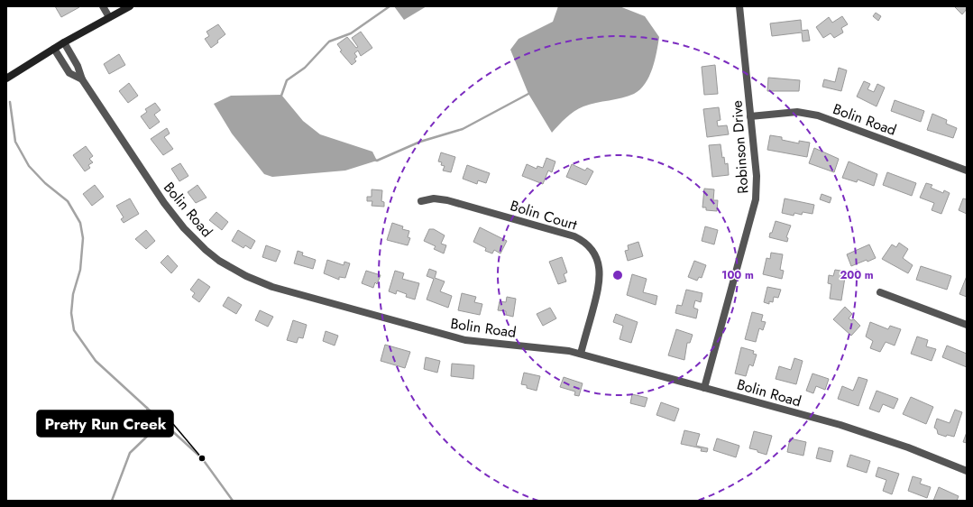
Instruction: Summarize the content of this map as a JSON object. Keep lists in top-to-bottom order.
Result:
{
  "streets": {
    "street": ["Bolin Road", "Robinson Drive", "Bolin Court"]
  },
  "crossings": [
    ["Bolin Road", "Robinson Drive"],
    ["Bolin Road", "Bolin Court"]
  ],
  "places": ["Pretty Run Creek"],
  "rings": ["100 m", "200 m"]
}
